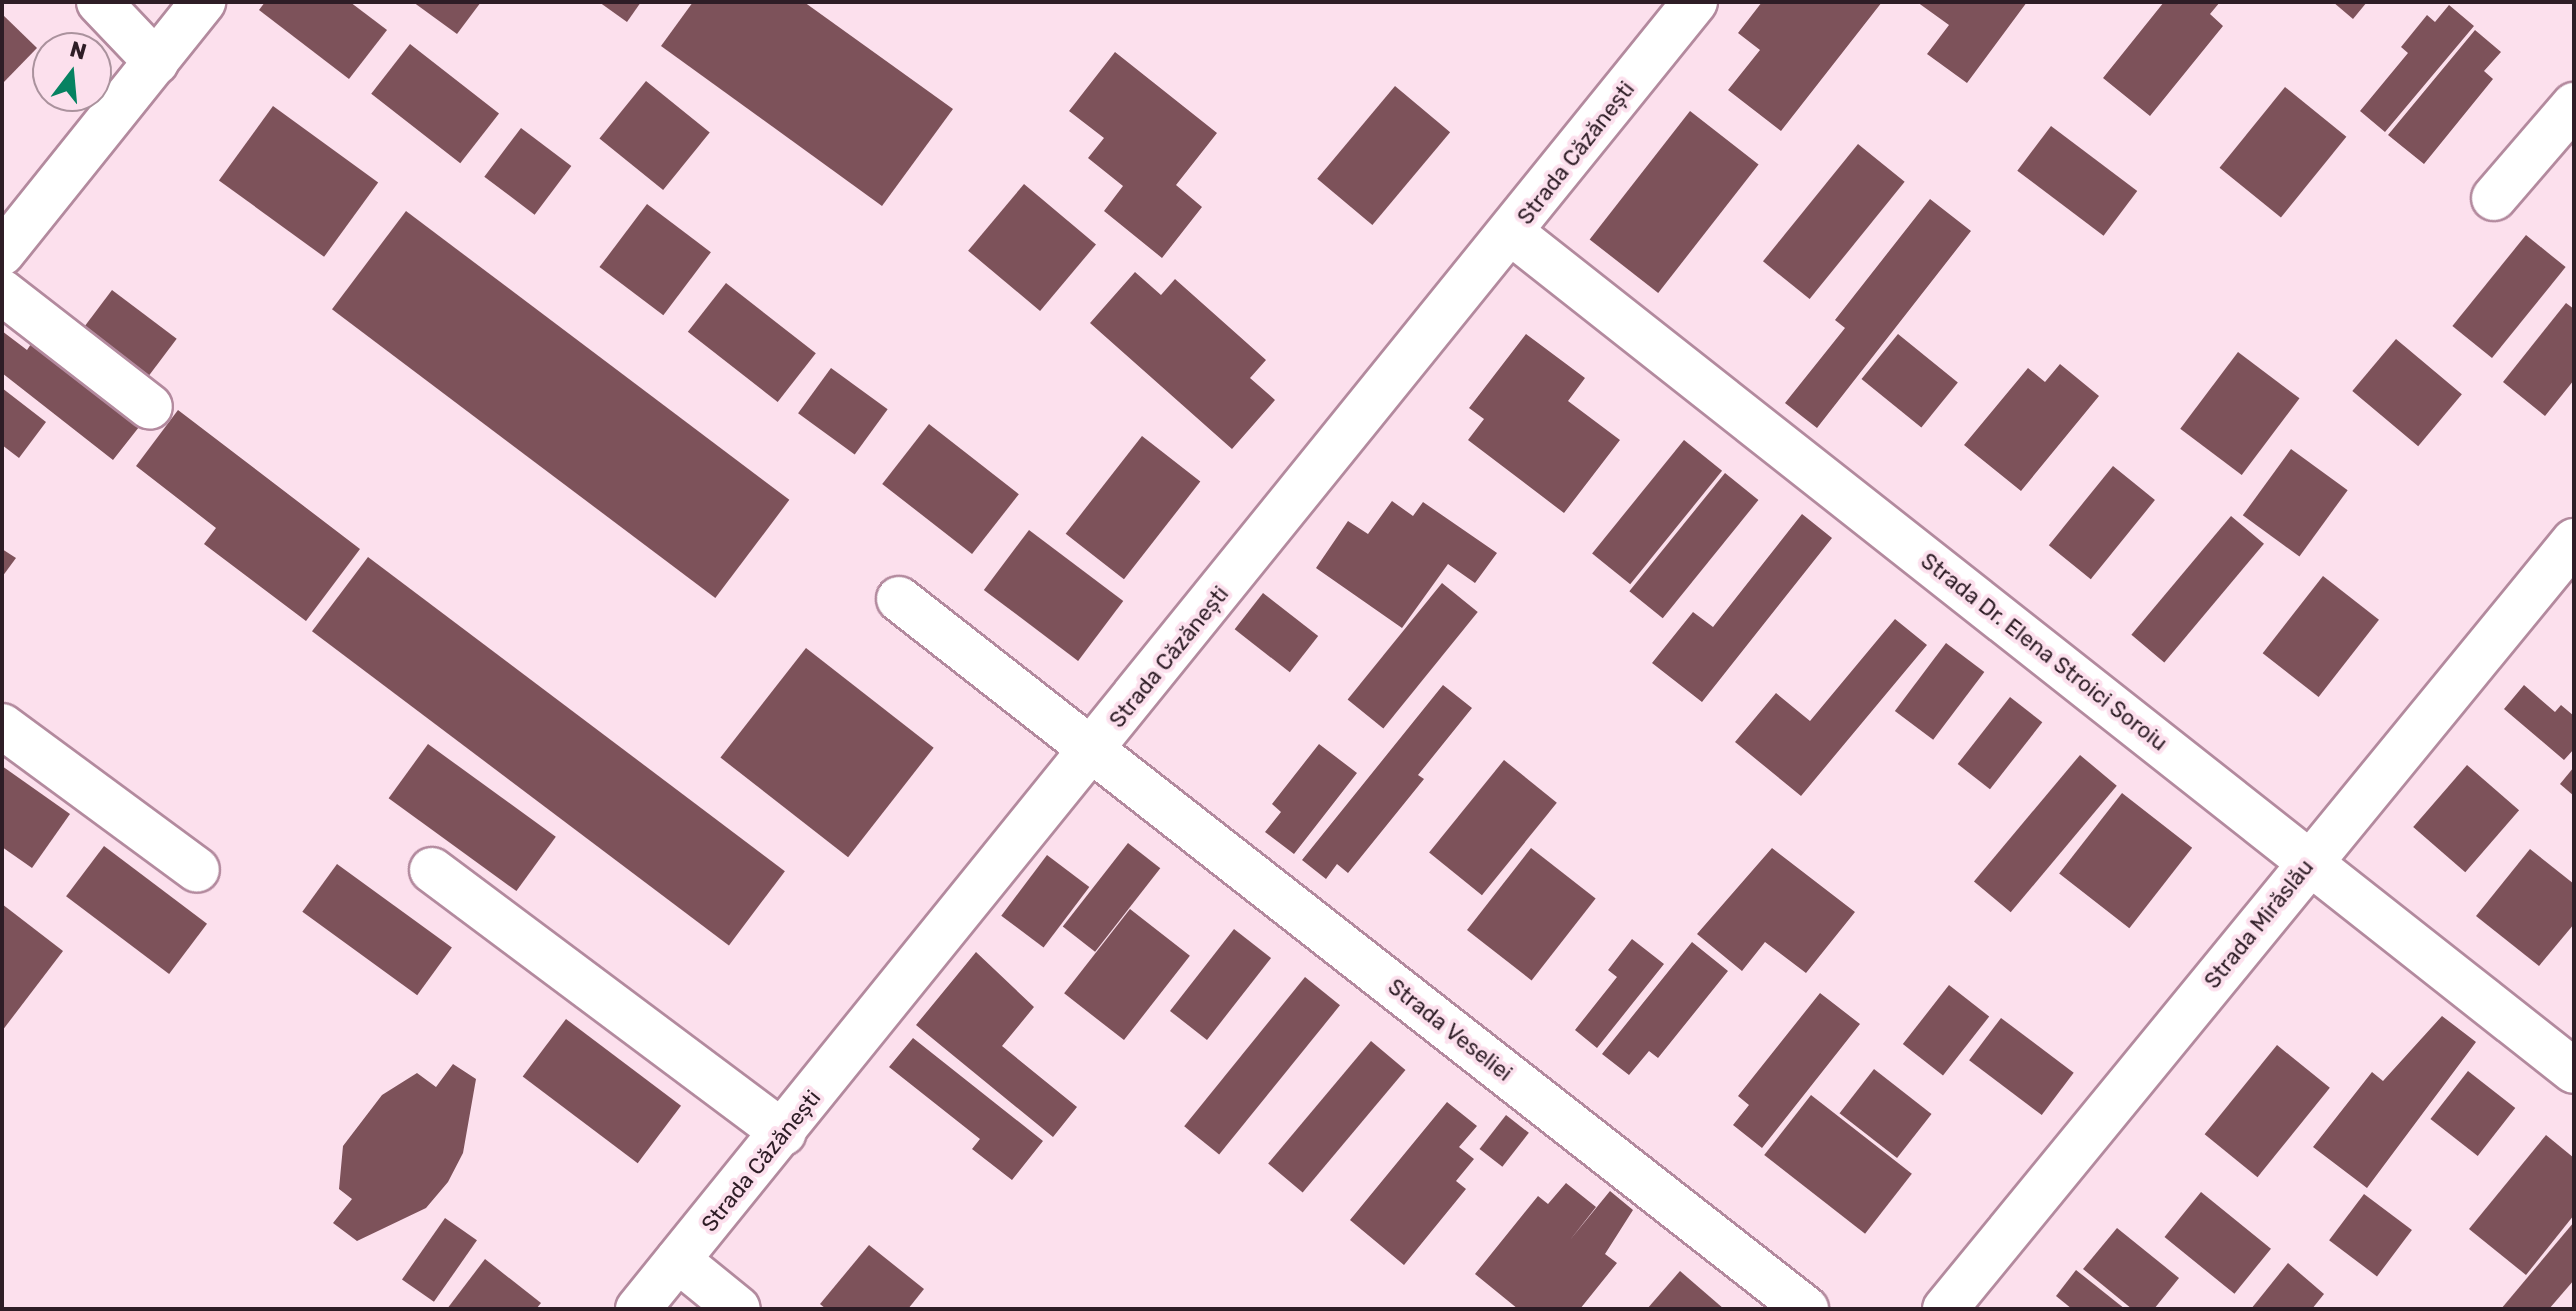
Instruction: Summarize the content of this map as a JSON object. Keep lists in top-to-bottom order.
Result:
{
  "streets": {
    "street": [
      "Strada Căzănești",
      "Strada Dr. Elena Stroici Soroiu",
      "Strada Mirăslău",
      "Strada Veseliei"
    ]
  },
  "crossings": [
    ["Strada Căzănești", "Strada Dr. Elena Stroici Soroiu"],
    ["Strada Căzănești", "Strada Veseliei"],
    ["Strada Dr. Elena Stroici Soroiu", "Strada Mirăslău"]
  ],
  "north": "top"
}
